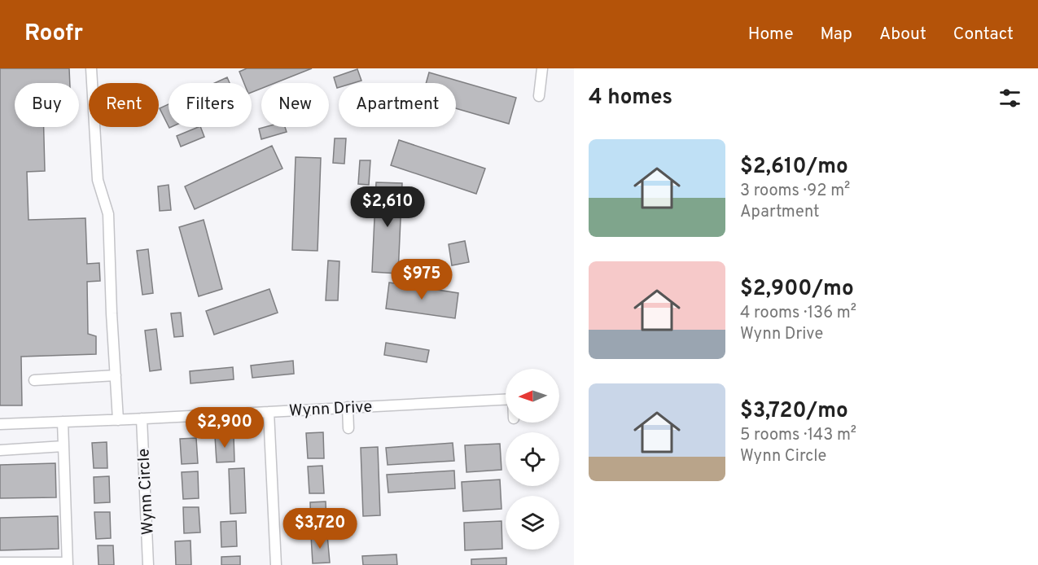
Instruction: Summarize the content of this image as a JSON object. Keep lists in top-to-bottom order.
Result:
{
  "streets": {
    "street": ["Wynn Drive", "Wynn Circle"]
  },
  "crossings": [
    ["Wynn Drive", "Wynn Circle"]
  ],
  "north": "left",
  "page": {
    "header": "Roofr",
    "nav": [
      "Home",
      "Map",
      "About",
      "Contact"
    ],
    "heading": "4 homes",
    "chip": [
      "Buy",
      "Rent",
      "Filters",
      "New",
      "Apartment"
    ],
    "list": [
      {
        "name": "$2,610/mo",
        "note": "3 rooms · 92 m² · Apartment"
      },
      {
        "name": "$2,900/mo",
        "note": "4 rooms · 136 m² · Wynn Drive"
      },
      {
        "name": "$3,720/mo",
        "note": "5 rooms · 143 m² · Wynn Circle"
      }
    ],
    "price": [
      "$2,610",
      "$975",
      "$2,900",
      "$3,720"
    ]
  }
}
